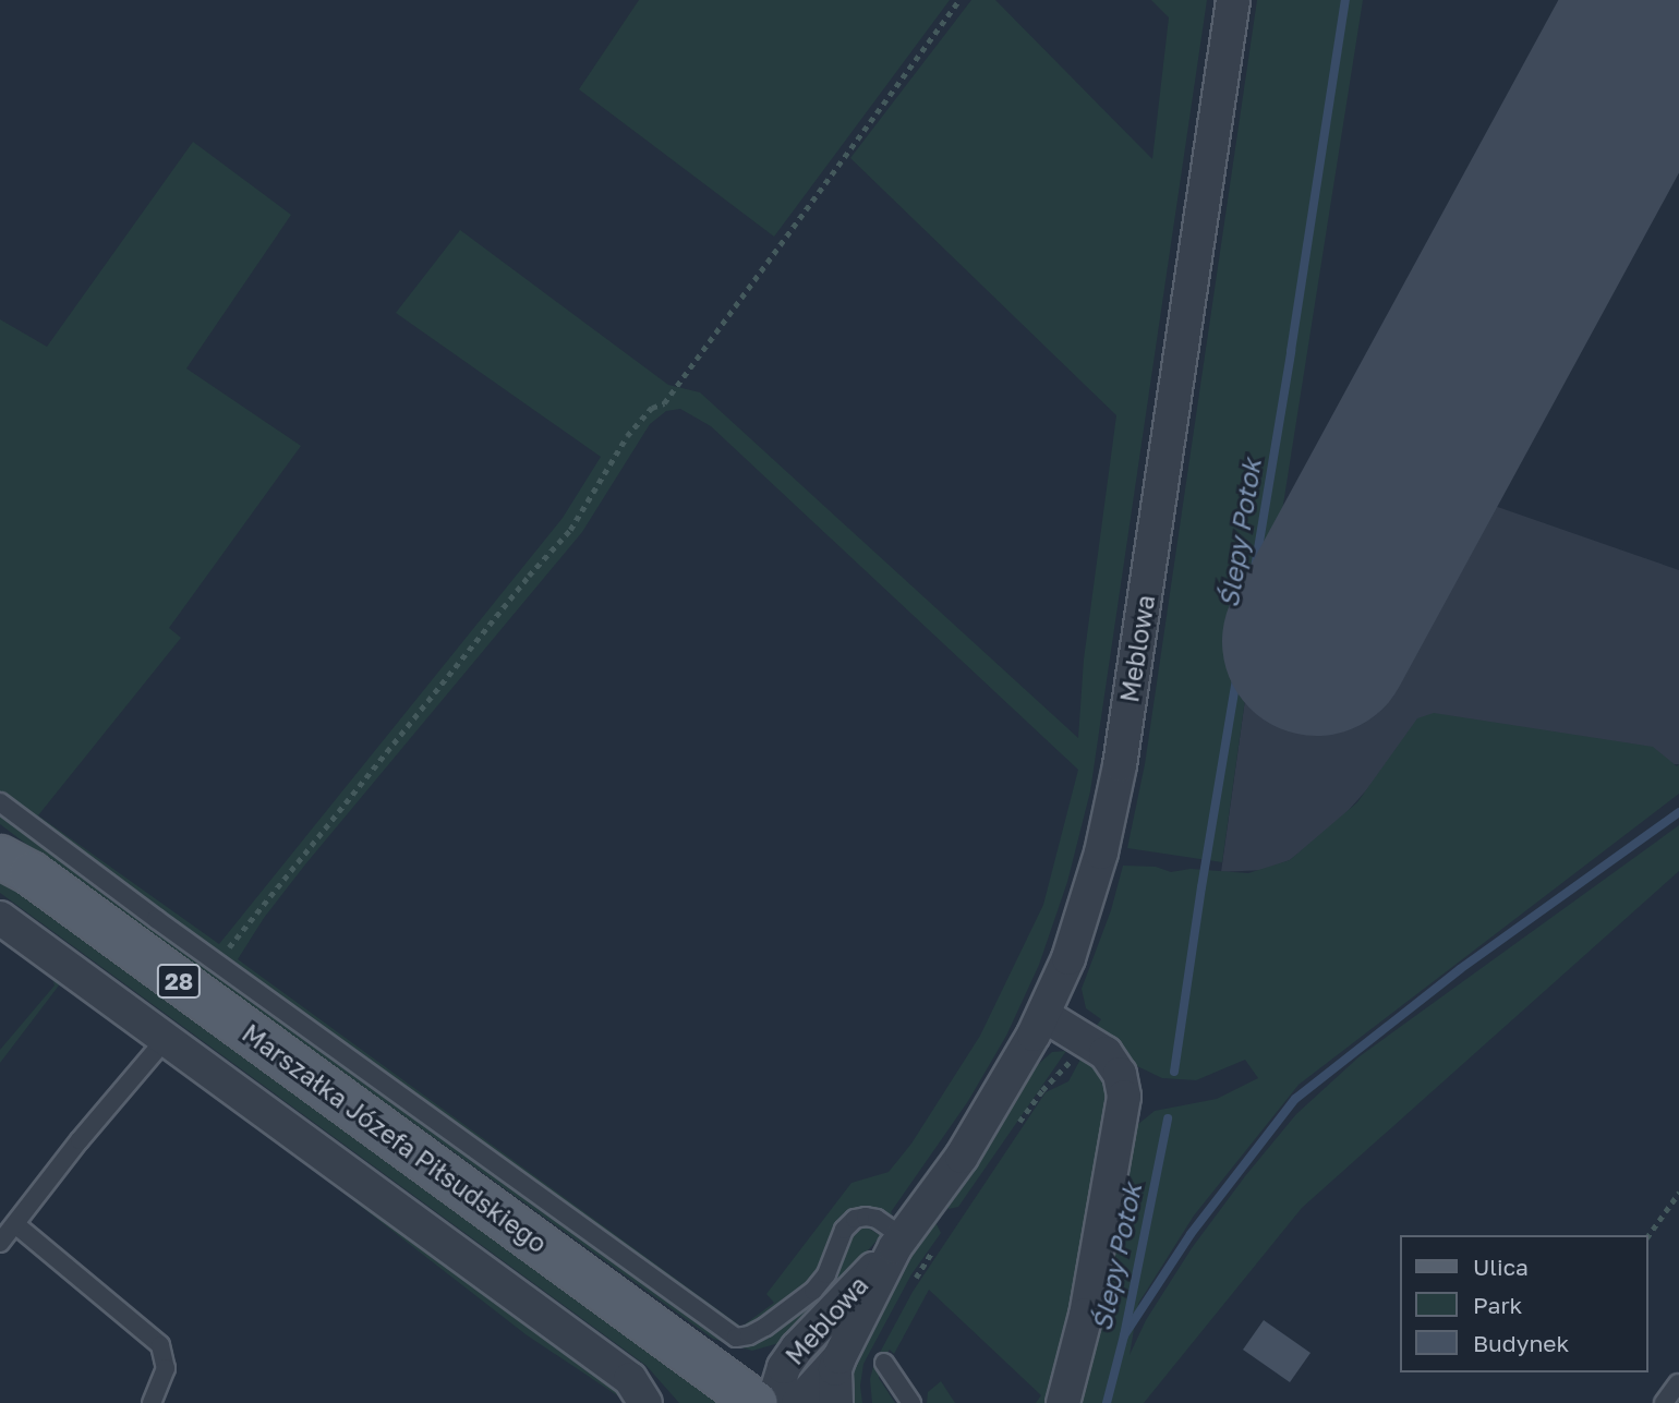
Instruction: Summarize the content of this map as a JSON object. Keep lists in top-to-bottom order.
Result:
{
  "streets": {
    "main road": ["28", "Marszałka Józefa Piłsudskiego"],
    "street": ["Meblowa"]
  },
  "water": ["Ślepy Potok"],
  "legend": ["Ulica", "Park", "Budynek"]
}
